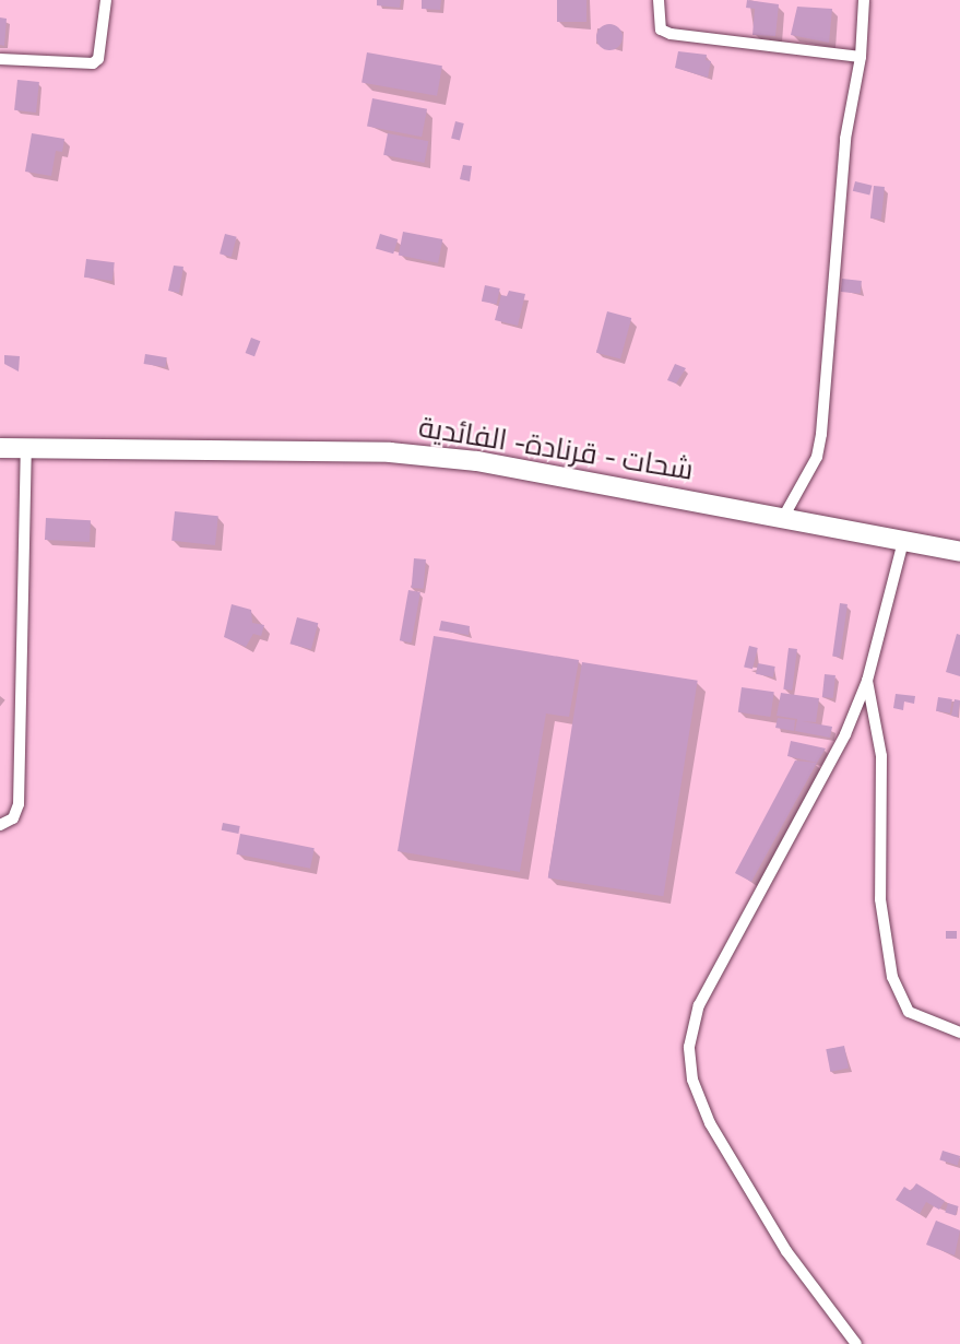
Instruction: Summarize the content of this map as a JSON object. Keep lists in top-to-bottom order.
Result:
{
  "streets": {
    "main road": ["شحات - قرنادة- الفائدية"]
  }
}
